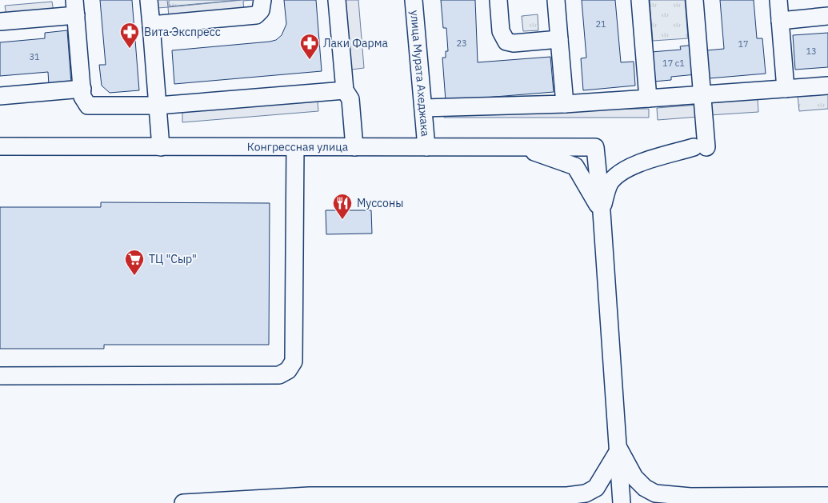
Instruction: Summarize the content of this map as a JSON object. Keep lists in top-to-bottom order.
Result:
{
  "streets": {
    "street": ["улица Мурата Ахеджака", "Конгрессная улица"]
  },
  "crossings": [
    ["улица Мурата Ахеджака", "Конгрессная улица"]
  ],
  "places": {
    "pharmacy": ["Вита Экспресс", "Лаки Фарма"],
    "restaurant": ["Муссоны"],
    "supermarket": ["ТЦ \"Сыр\""]
  },
  "house_numbers": [
    "21",
    "23",
    "17",
    "13",
    "31",
    "17 с1"
  ]
}
